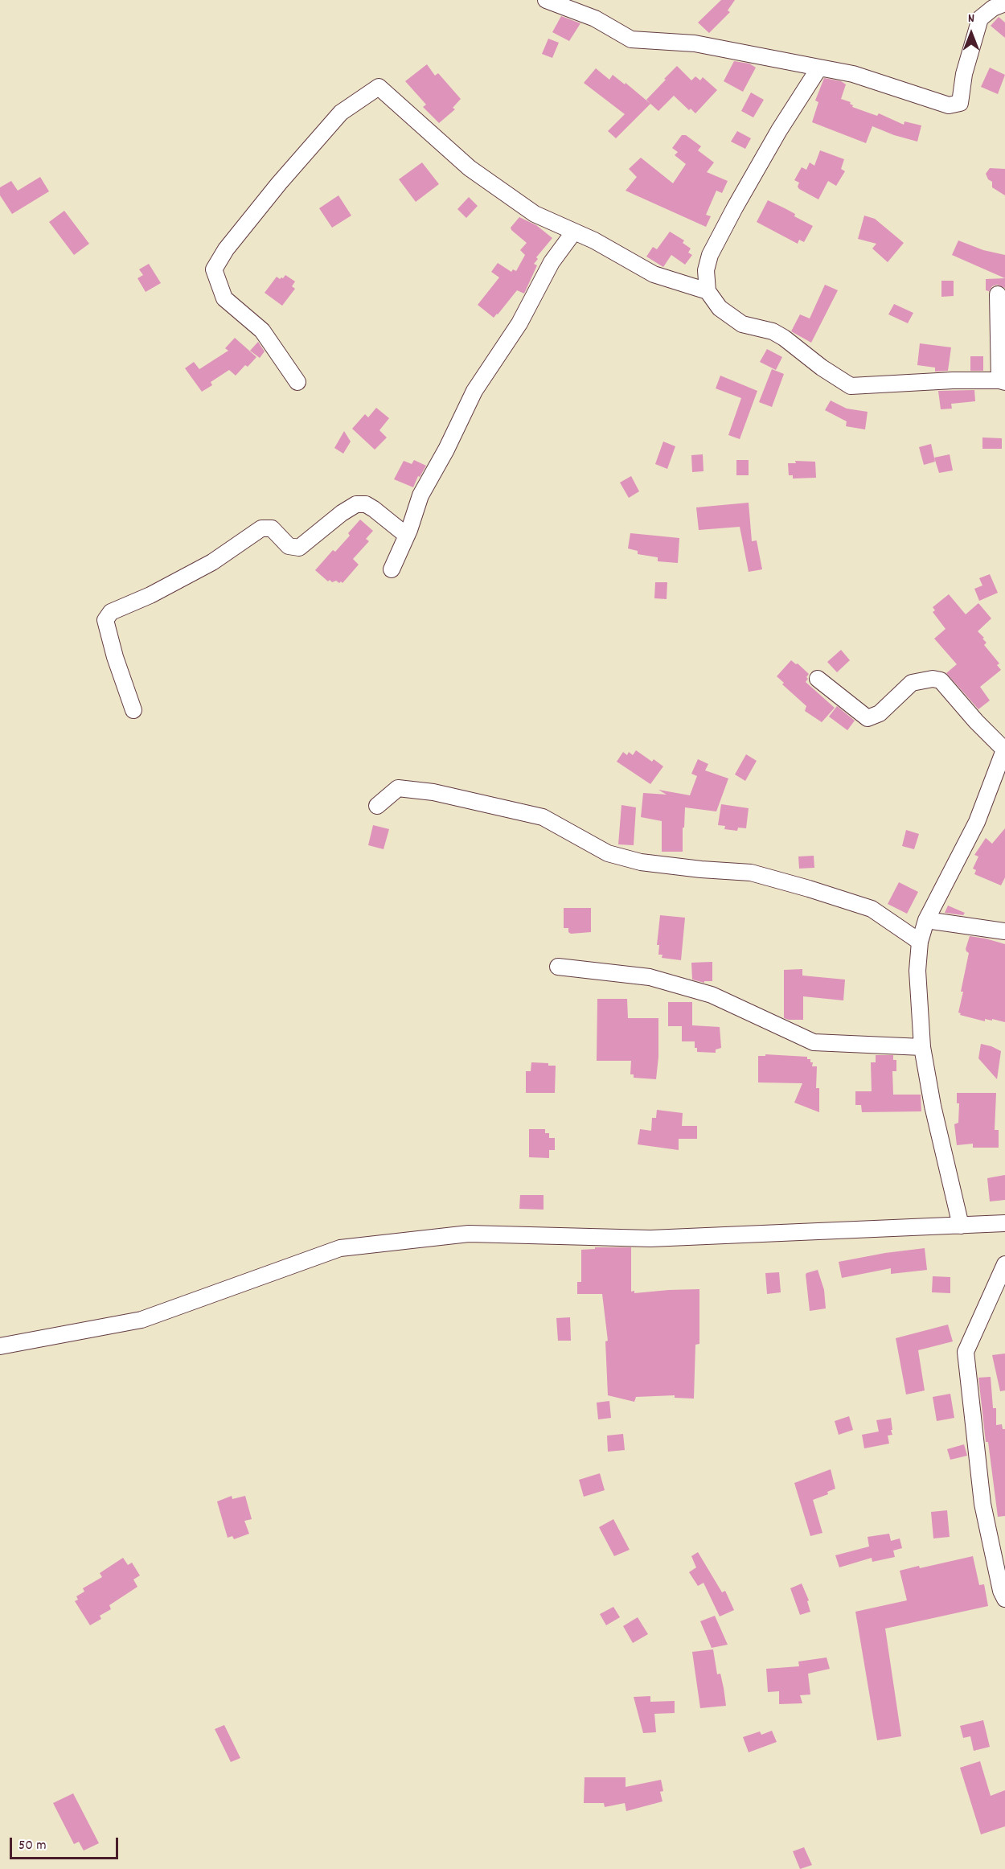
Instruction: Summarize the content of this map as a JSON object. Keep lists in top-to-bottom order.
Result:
{
  "scale_bar": "50 m",
  "north": "top"
}
